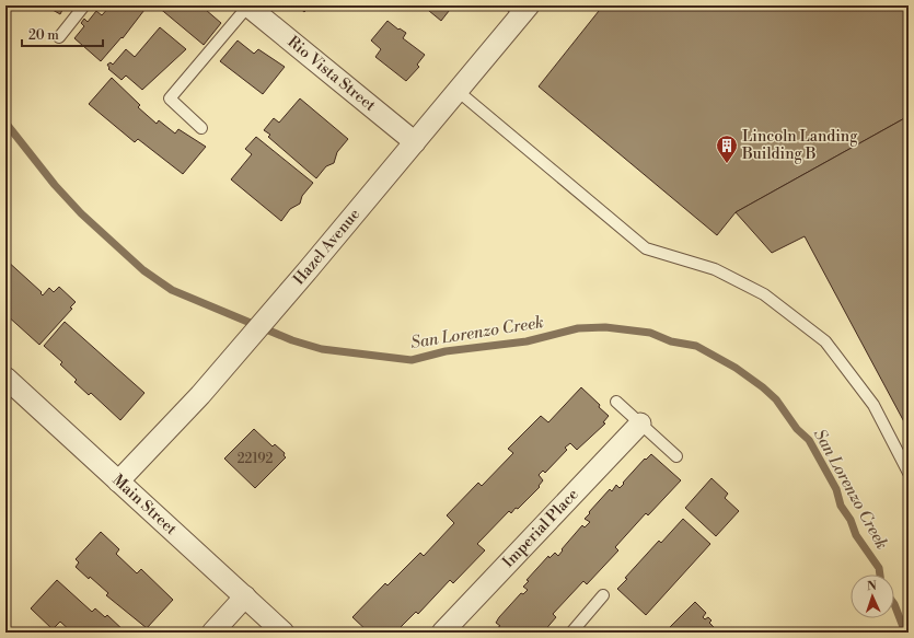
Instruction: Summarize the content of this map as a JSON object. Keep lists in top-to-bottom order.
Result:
{
  "streets": {
    "street": [
      "Rio Vista Street",
      "Hazel Avenue",
      "Main Street",
      "Imperial Place"
    ]
  },
  "crossings": [
    ["Rio Vista Street", "Hazel Avenue"],
    ["Hazel Avenue", "Main Street"]
  ],
  "water": ["San Lorenzo Creek"],
  "places": {
    "building": ["Lincoln Landing Building B"]
  },
  "house_numbers": ["22192"],
  "scale_bar": "20 m",
  "north": "top"
}
